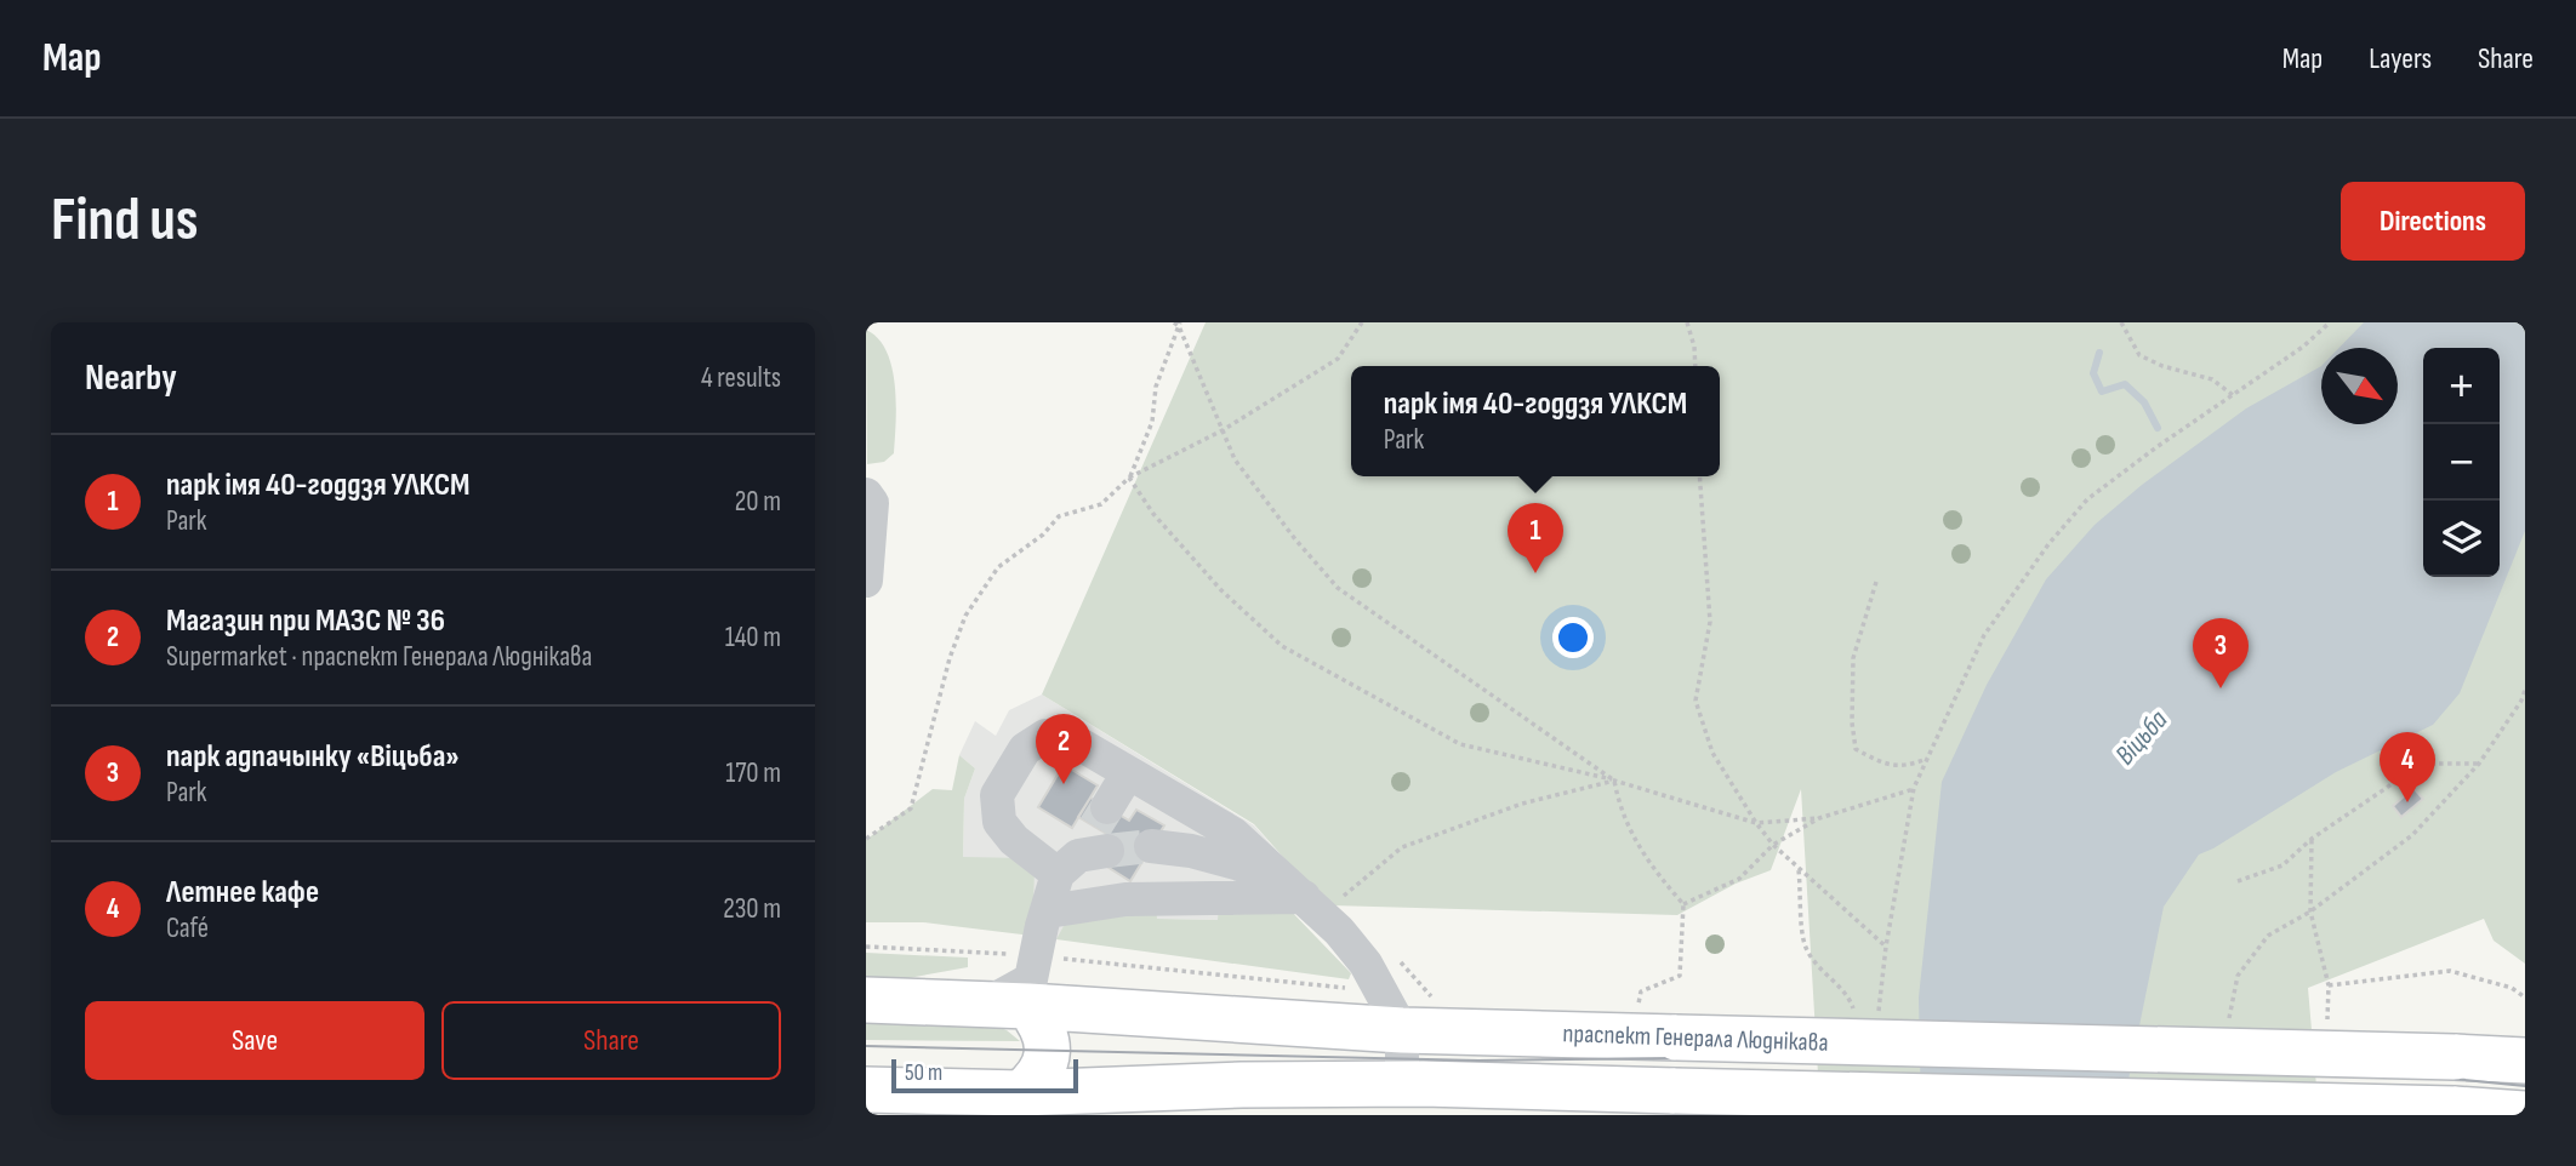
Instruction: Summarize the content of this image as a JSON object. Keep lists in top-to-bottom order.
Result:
{
  "streets": {
    "main road": ["праспект Генерала Люднікава"]
  },
  "water": ["Віцьба"],
  "scale_bar": "50 m",
  "north": "bottom right",
  "page": {
    "header": "Map",
    "nav": ["Map", "Layers", "Share"],
    "buttons": [
      "Directions",
      ["Save", "Share"]
    ],
    "title": "Find us",
    "heading": ["Nearby", "4 results"],
    "map_buttons": ["+", "−"],
    "popup": ["парк імя 40-годдзя УЛКСМ", "Park"],
    "list": [
      {
        "mark": "1",
        "name": "парк імя 40-годдзя УЛКСМ",
        "note": "Park",
        "value": "20 m"
      },
      {
        "mark": "2",
        "name": "Магазин при МАЗС № 36",
        "note": "Supermarket · праспект Генерала Люднікава",
        "value": "140 m"
      },
      {
        "mark": "3",
        "name": "парк адпачынку «Віцьба»",
        "note": "Park",
        "value": "170 m"
      },
      {
        "mark": "4",
        "name": "Летнее кафе",
        "note": "Café",
        "value": "230 m"
      }
    ],
    "pins": [
      "1",
      "3",
      "2",
      "4"
    ],
    "scale": "50 m"
  }
}
